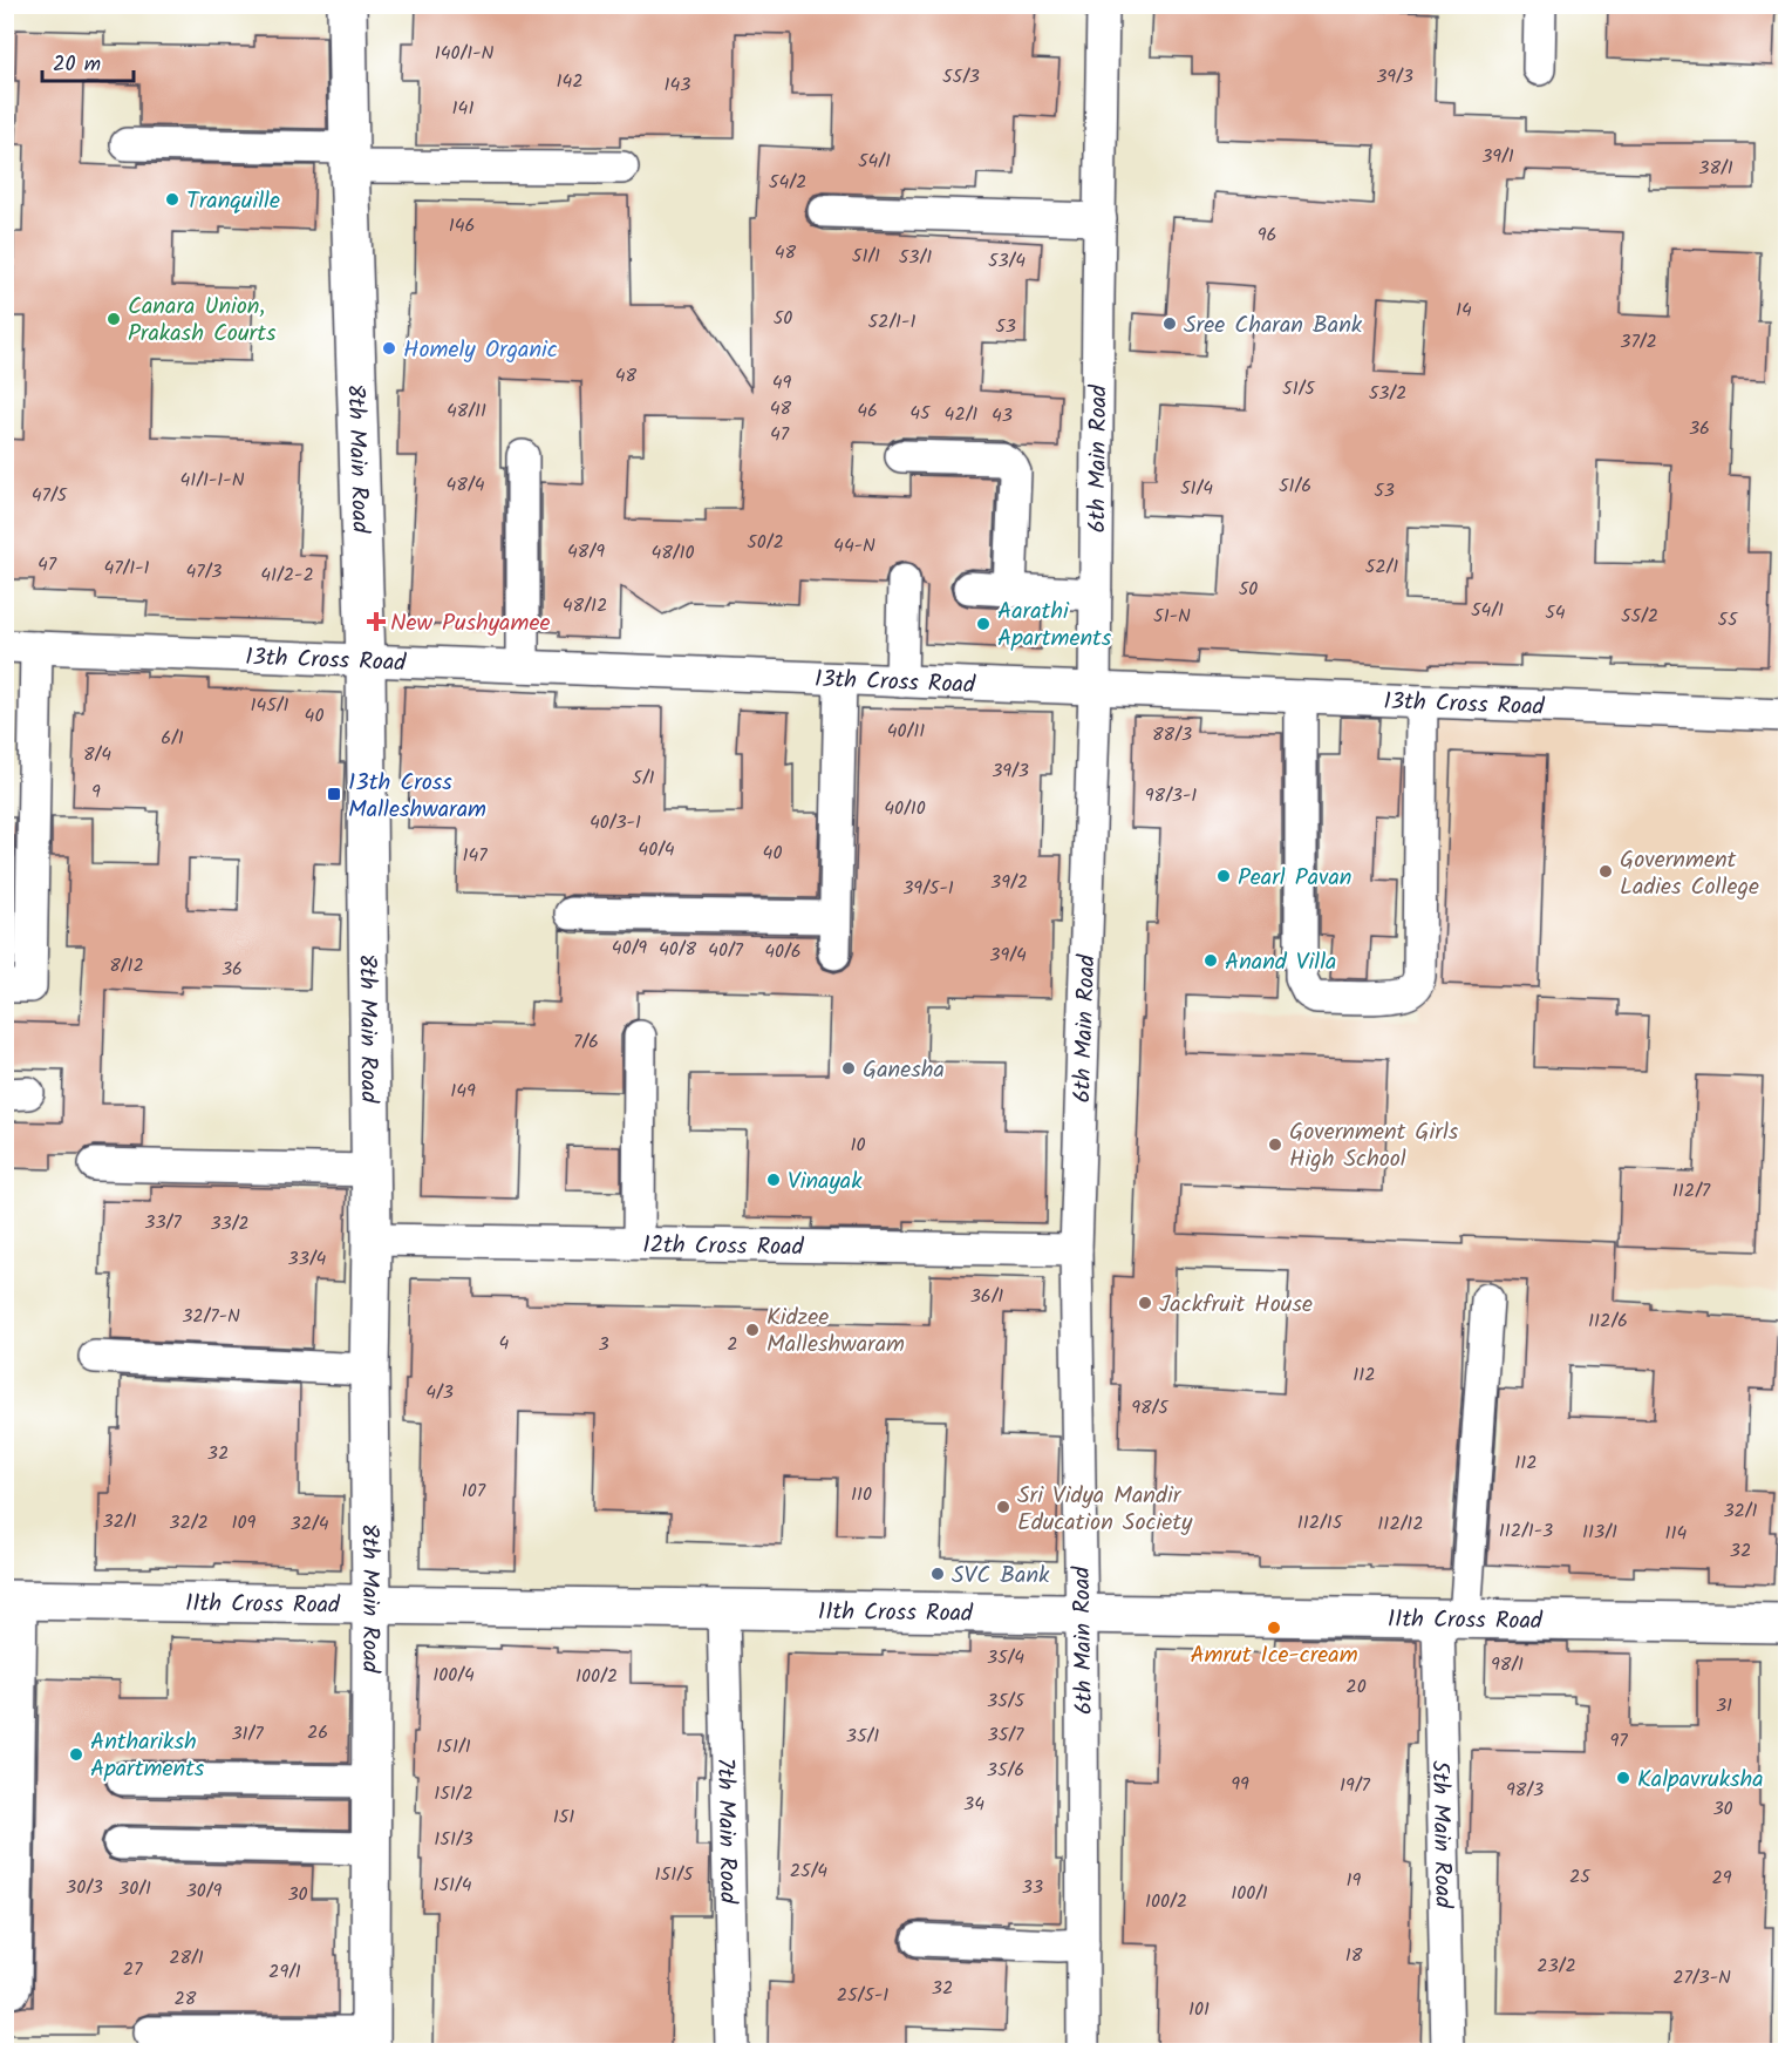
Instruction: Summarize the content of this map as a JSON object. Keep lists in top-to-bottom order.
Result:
{
  "streets": {
    "main road": ["8th Main Road", "11th Cross Road"],
    "street": [
      "6th Main Road",
      "13th Cross Road",
      "12th Cross Road",
      "7th Main Road",
      "5th Main Road"
    ]
  },
  "crossings": [
    ["8th Main Road", "13th Cross Road"],
    ["8th Main Road", "12th Cross Road"],
    ["8th Main Road", "11th Cross Road"],
    ["6th Main Road", "13th Cross Road"],
    ["6th Main Road", "12th Cross Road"],
    ["6th Main Road", "11th Cross Road"],
    ["11th Cross Road", "7th Main Road"],
    ["11th Cross Road", "5th Main Road"]
  ],
  "places": {
    "other": [
      "Tranquille",
      "Canara Union, Prakash Courts",
      "Sree Charan Bank",
      "Homely Organic",
      "Aarathi Apartments",
      "Government Ladies College",
      "Pearl Pavan",
      "Anand Villa",
      "Ganesha",
      "Government Girls High School",
      "Vinayak",
      "Jackfruit House",
      "Kidzee Malleshwaram",
      "Sri Vidya Mandir Education Society",
      "SVC Bank",
      "Amrut Ice-cream",
      "Anthariksh Apartments",
      "Kalpavruksha"
    ],
    "health": ["New Pushyamee"],
    "transit": ["13th Cross Malleshwaram"]
  },
  "house_numbers": [
    "140/1-N",
    "55/3",
    "39/3",
    "142",
    "143",
    "141",
    "39/1",
    "54/1",
    "38/1",
    "54/2",
    "146",
    "96",
    "48",
    "51/1",
    "53/1",
    "53/4",
    "14",
    "50",
    "52/1-1",
    "53",
    "37/2",
    "48",
    "49",
    "51/5",
    "53/2",
    "48",
    "48/11",
    "46",
    "45",
    "42/1",
    "43",
    "36",
    "47",
    "41/1-1-N",
    "48/4",
    "51/6",
    "51/4",
    "53",
    "47/5",
    "50/2",
    "44-N",
    "48/9",
    "48/10",
    "47",
    "52/1",
    "47/1-1",
    "47/3",
    "41/2-2",
    "50",
    "48/12",
    "54/1",
    "54",
    "51-N",
    "55/2",
    "55",
    "145/1",
    "40",
    "40/11",
    "88/3",
    "6/1",
    "8/4",
    "39/3",
    "5/1",
    "9",
    "98/3-1",
    "40/10",
    "40/3-1",
    "40/4",
    "40",
    "147",
    "39/2",
    "39/5-1",
    "40/9",
    "40/8",
    "40/7",
    "40/6",
    "39/4",
    "8/12",
    "36",
    "7/6",
    "149",
    "10",
    "112/7",
    "33/7",
    "33/2",
    "33/4",
    "36/1",
    "32/7-N",
    "112/6",
    "4",
    "3",
    "2",
    "112",
    "4/3",
    "98/5",
    "32",
    "112",
    "107",
    "110",
    "32/1",
    "32/1",
    "32/2",
    "109",
    "112/15",
    "32/4",
    "112/12",
    "112/1-3",
    "113/1",
    "114",
    "32",
    "35/4",
    "98/1",
    "100/4",
    "100/2",
    "20",
    "35/5",
    "31",
    "26",
    "31/7",
    "35/7",
    "35/1",
    "97",
    "151/1",
    "35/6",
    "99",
    "19/7",
    "98/3",
    "151/2",
    "34",
    "30",
    "151",
    "151/3",
    "25/4",
    "151/5",
    "25",
    "29",
    "19",
    "151/4",
    "30/3",
    "33",
    "30/1",
    "30/9",
    "100/1",
    "30",
    "100/2",
    "18",
    "28/1",
    "23/2",
    "27",
    "29/1",
    "27/3-N",
    "32",
    "25/5-1",
    "28",
    "101"
  ],
  "scale_bar": "20 m"
}
